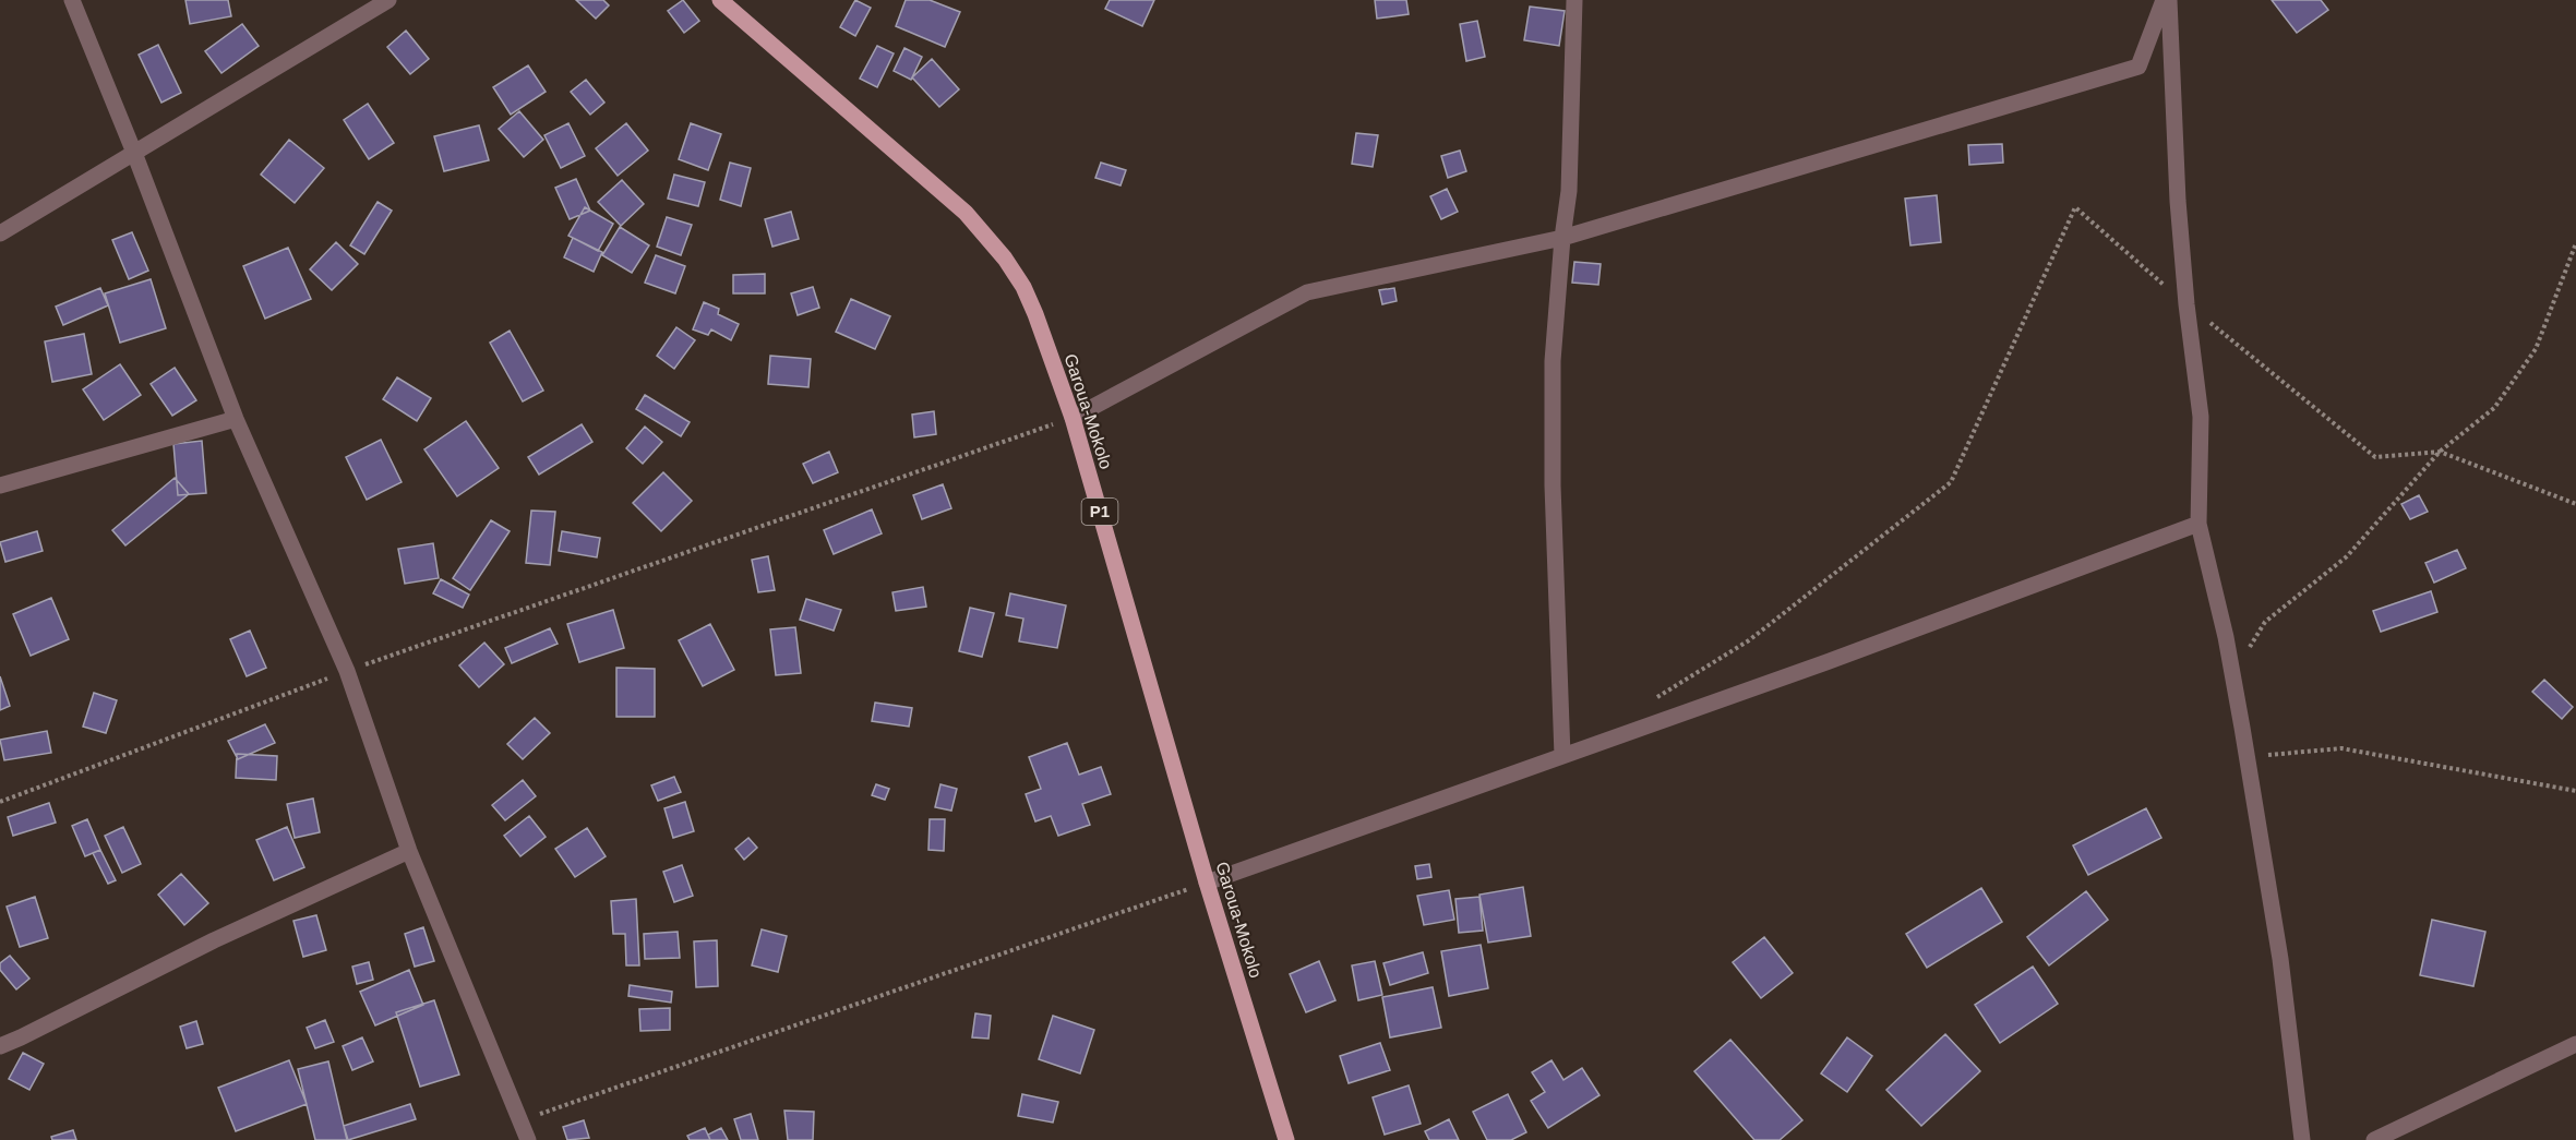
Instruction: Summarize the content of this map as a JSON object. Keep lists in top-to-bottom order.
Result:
{
  "streets": {
    "main road": ["Garoua-Mokolo", "P1"]
  }
}
